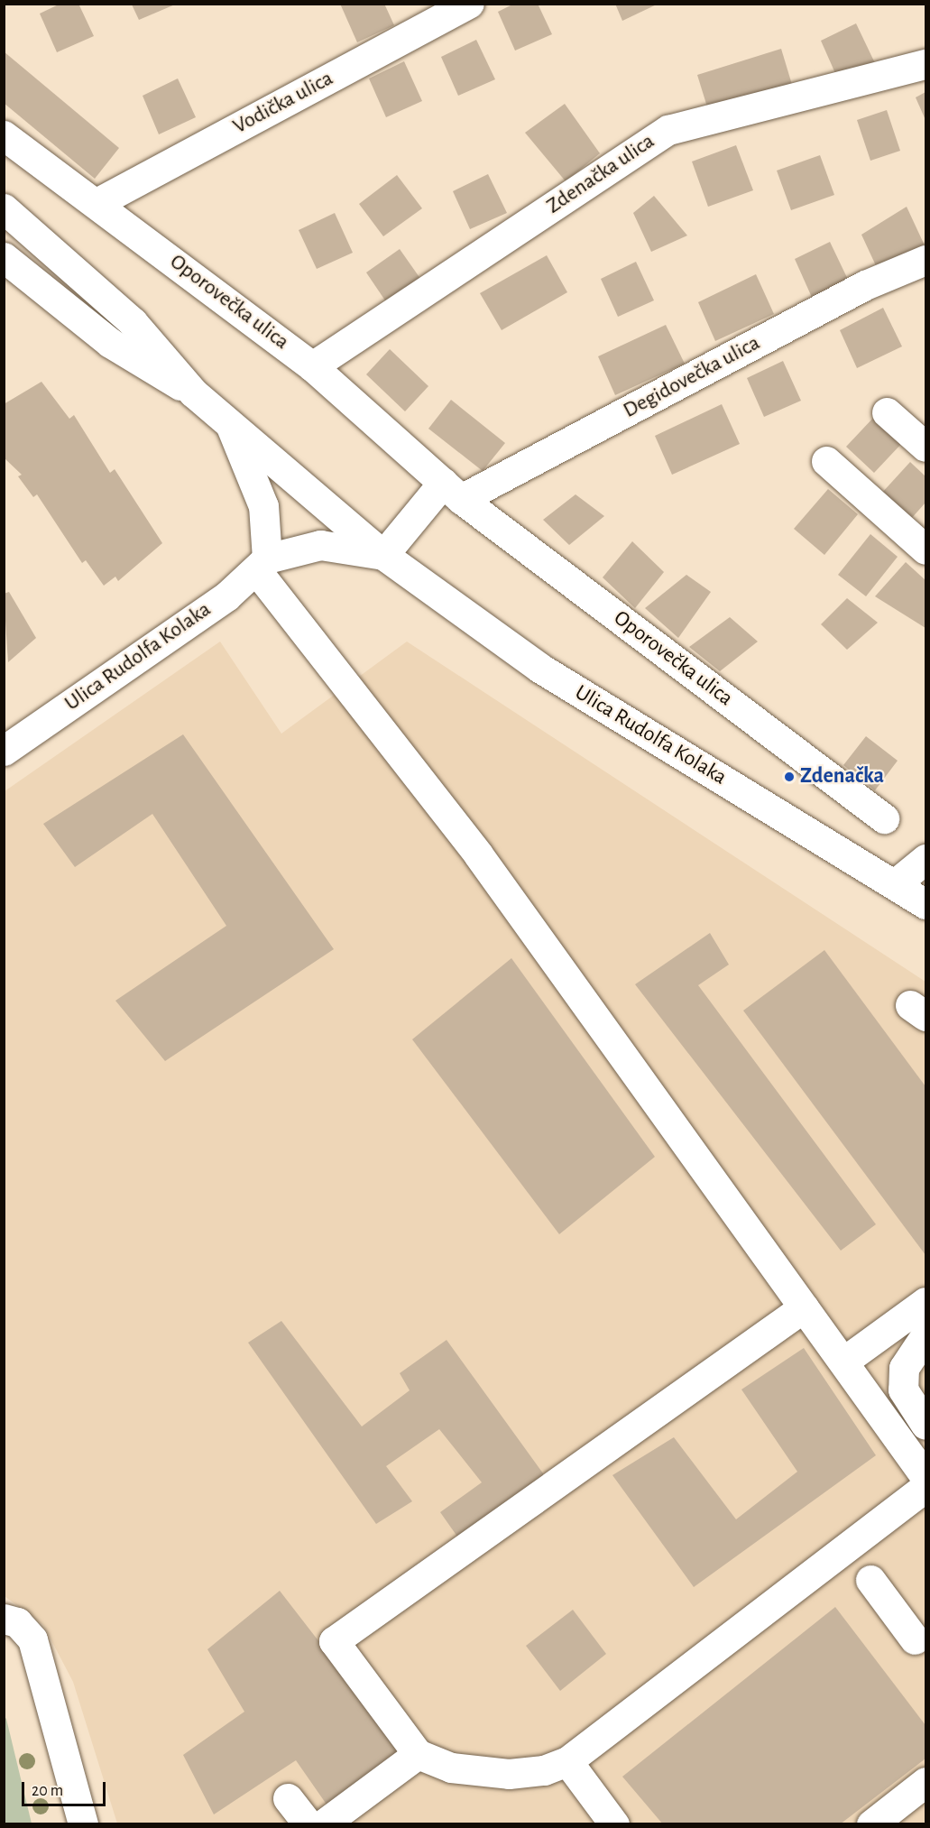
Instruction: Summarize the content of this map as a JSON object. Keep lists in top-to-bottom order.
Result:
{
  "streets": {
    "street": [
      "Vodička ulica",
      "Zdenačka ulica",
      "Oporovečka ulica",
      "Degidovečka ulica",
      "Ulica Rudolfa Kolaka"
    ]
  },
  "crossings": [
    ["Vodička ulica", "Oporovečka ulica"],
    ["Zdenačka ulica", "Oporovečka ulica"],
    ["Oporovečka ulica", "Degidovečka ulica"]
  ],
  "places": ["Zdenačka"],
  "scale_bar": "20 m"
}
